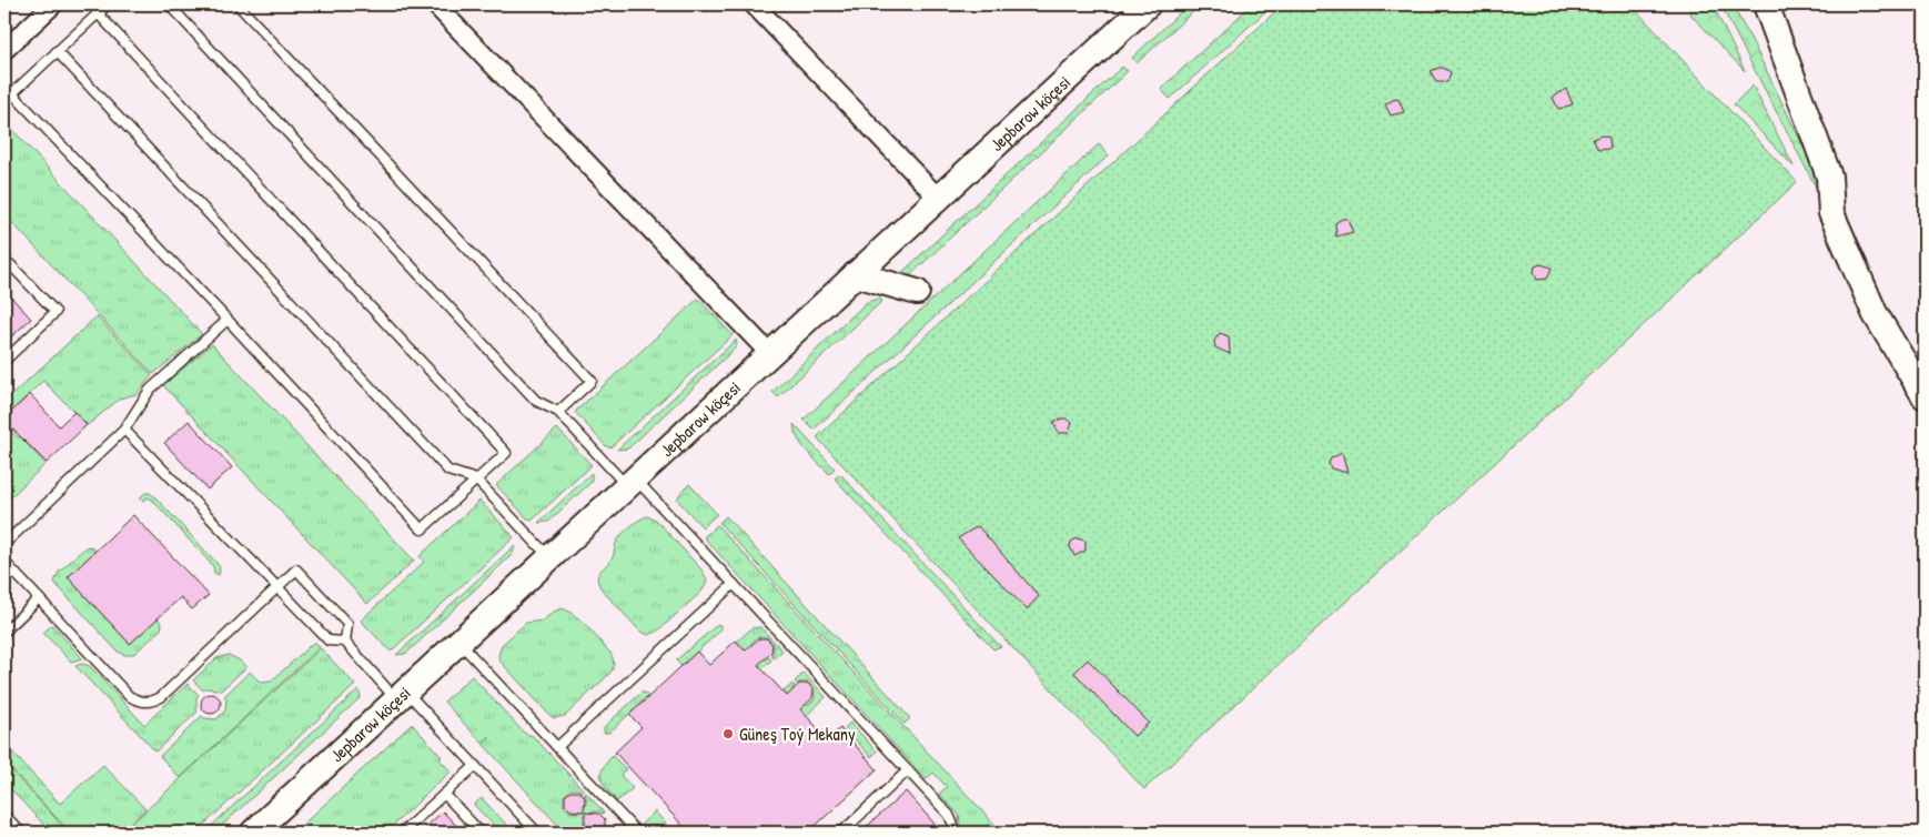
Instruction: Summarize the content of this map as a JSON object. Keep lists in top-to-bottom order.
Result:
{
  "streets": {
    "street": ["Jepbarow köçesi"]
  },
  "places": ["Güneş Toý Mekany"]
}
